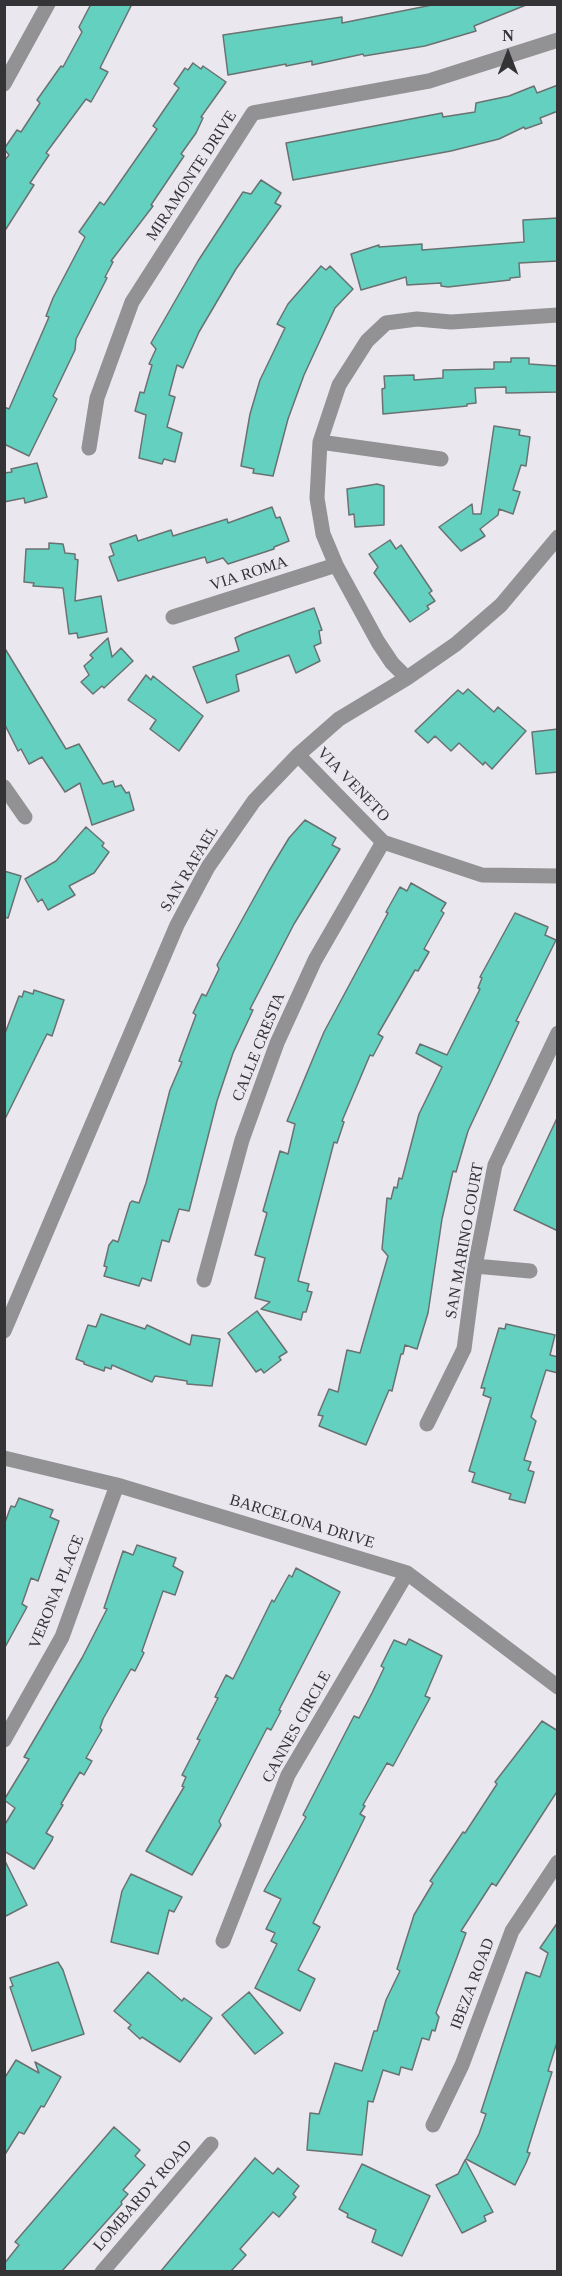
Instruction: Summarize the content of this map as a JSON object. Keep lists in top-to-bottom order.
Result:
{
  "streets": {
    "street": [
      "MIRAMONTE DRIVE",
      "VIA ROMA",
      "VIA VENETO",
      "SAN RAFAEL",
      "CALLE CRESTA",
      "SAN MARINO COURT",
      "BARCELONA DRIVE",
      "VERONA PLACE",
      "CANNES CIRCLE",
      "IBEZA ROAD",
      "LOMBARDY ROAD"
    ]
  },
  "crossings": [
    ["VIA VENETO", "SAN RAFAEL"],
    ["VIA VENETO", "CALLE CRESTA"],
    ["BARCELONA DRIVE", "VERONA PLACE"],
    ["BARCELONA DRIVE", "CANNES CIRCLE"]
  ],
  "north": "top"
}
